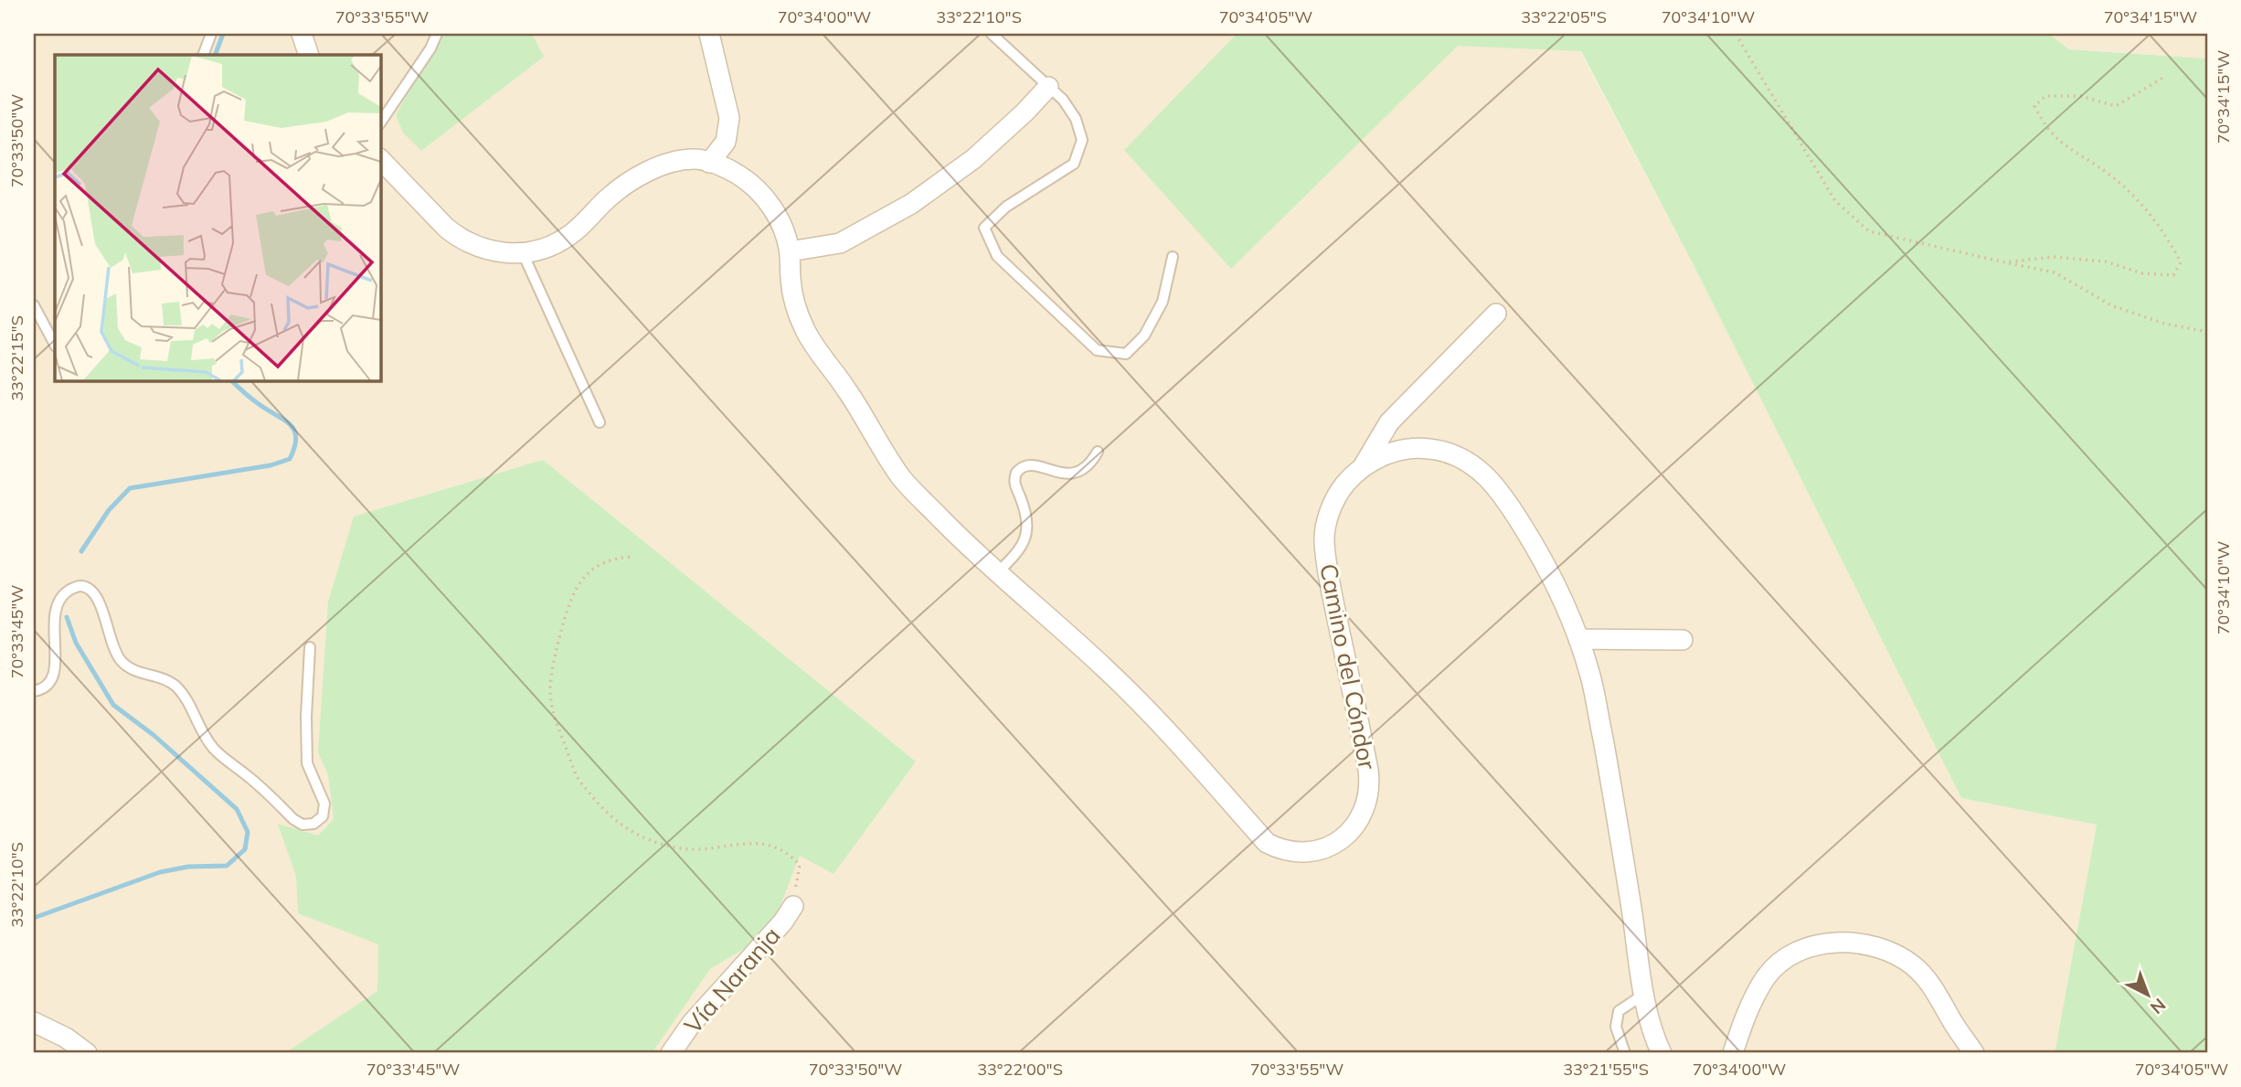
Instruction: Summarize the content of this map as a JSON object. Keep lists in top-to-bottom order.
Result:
{
  "streets": {
    "street": ["Camino del Cóndor", "Vía Naranja"]
  },
  "north": "bottom right",
  "coordinates": [
    "70°33'55\"W",
    "70°34'00\"W",
    "33°22'10\"S",
    "70°34'05\"W",
    "33°22'05\"S",
    "70°34'10\"W",
    "70°34'15\"W",
    "70°33'50\"W",
    "33°22'15\"S",
    "70°33'45\"W",
    "33°22'00\"S",
    "33°21'55\"S"
  ]
}
